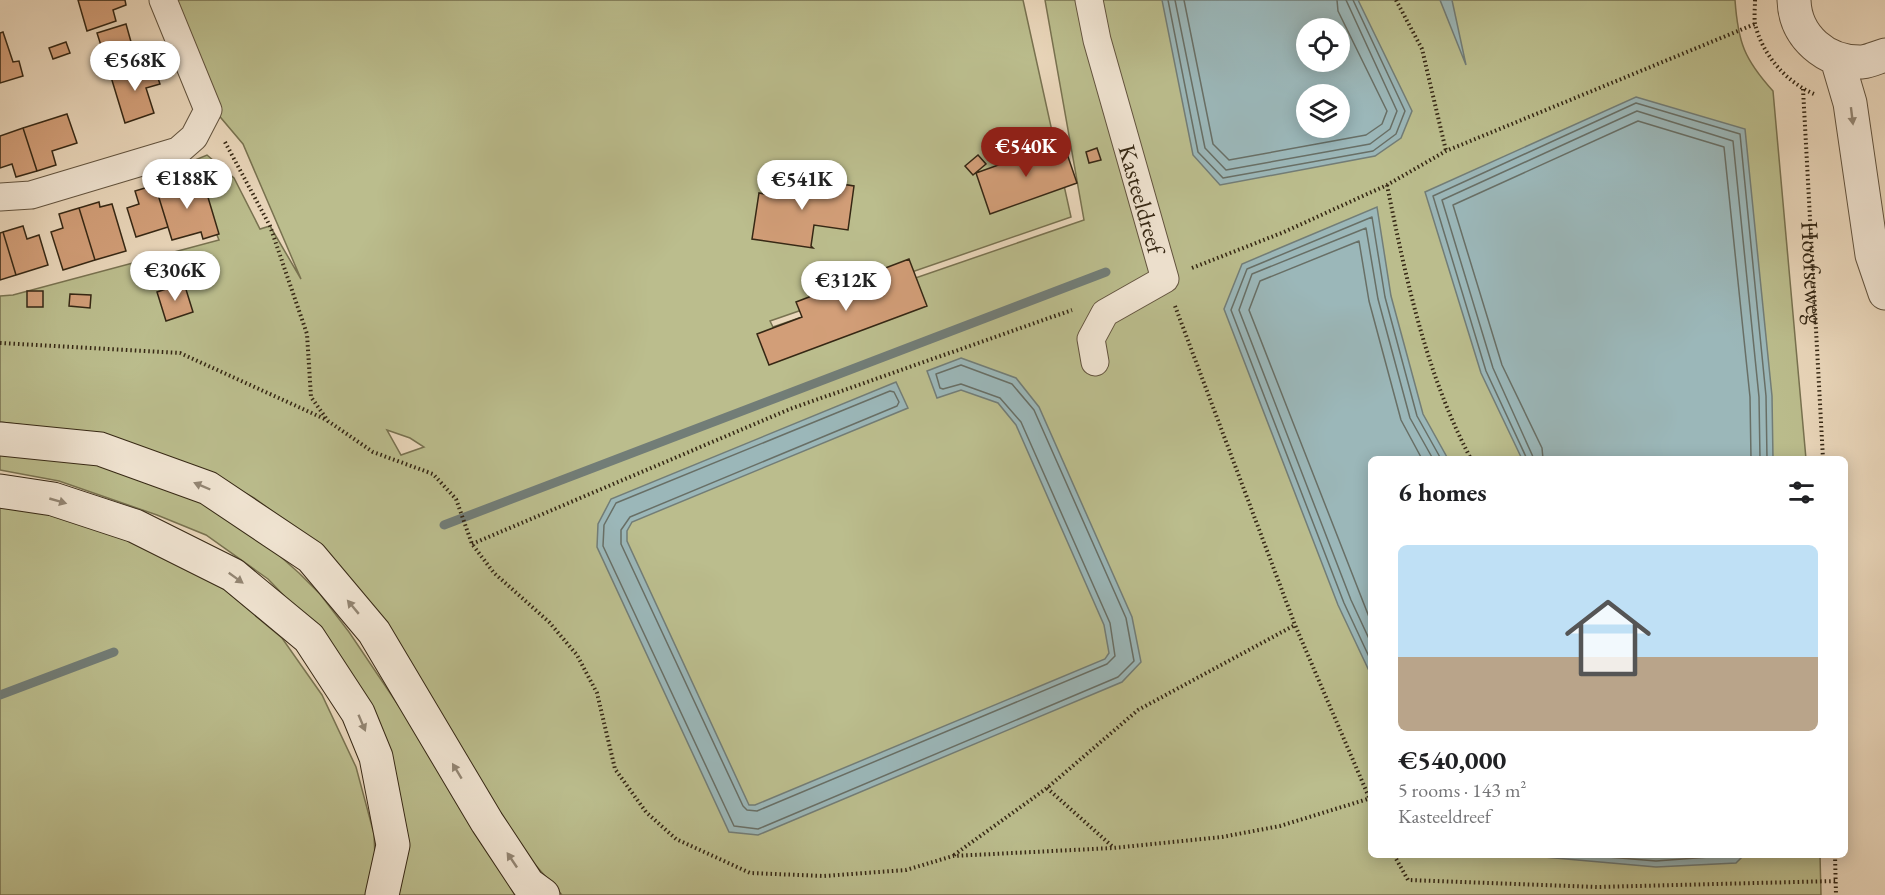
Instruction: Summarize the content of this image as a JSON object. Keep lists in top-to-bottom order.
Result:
{
  "streets": {
    "street": ["Kasteeldreef"],
    "path": ["Hoofseweg"]
  },
  "page": {
    "price": [
      "€568K",
      "€540K",
      "€188K",
      "€541K",
      "€306K",
      "€312K"
    ],
    "heading": "6 homes",
    "list": [
      {
        "name": "€540,000",
        "note": "5 rooms · 143 m² · Kasteeldreef"
      }
    ]
  }
}
